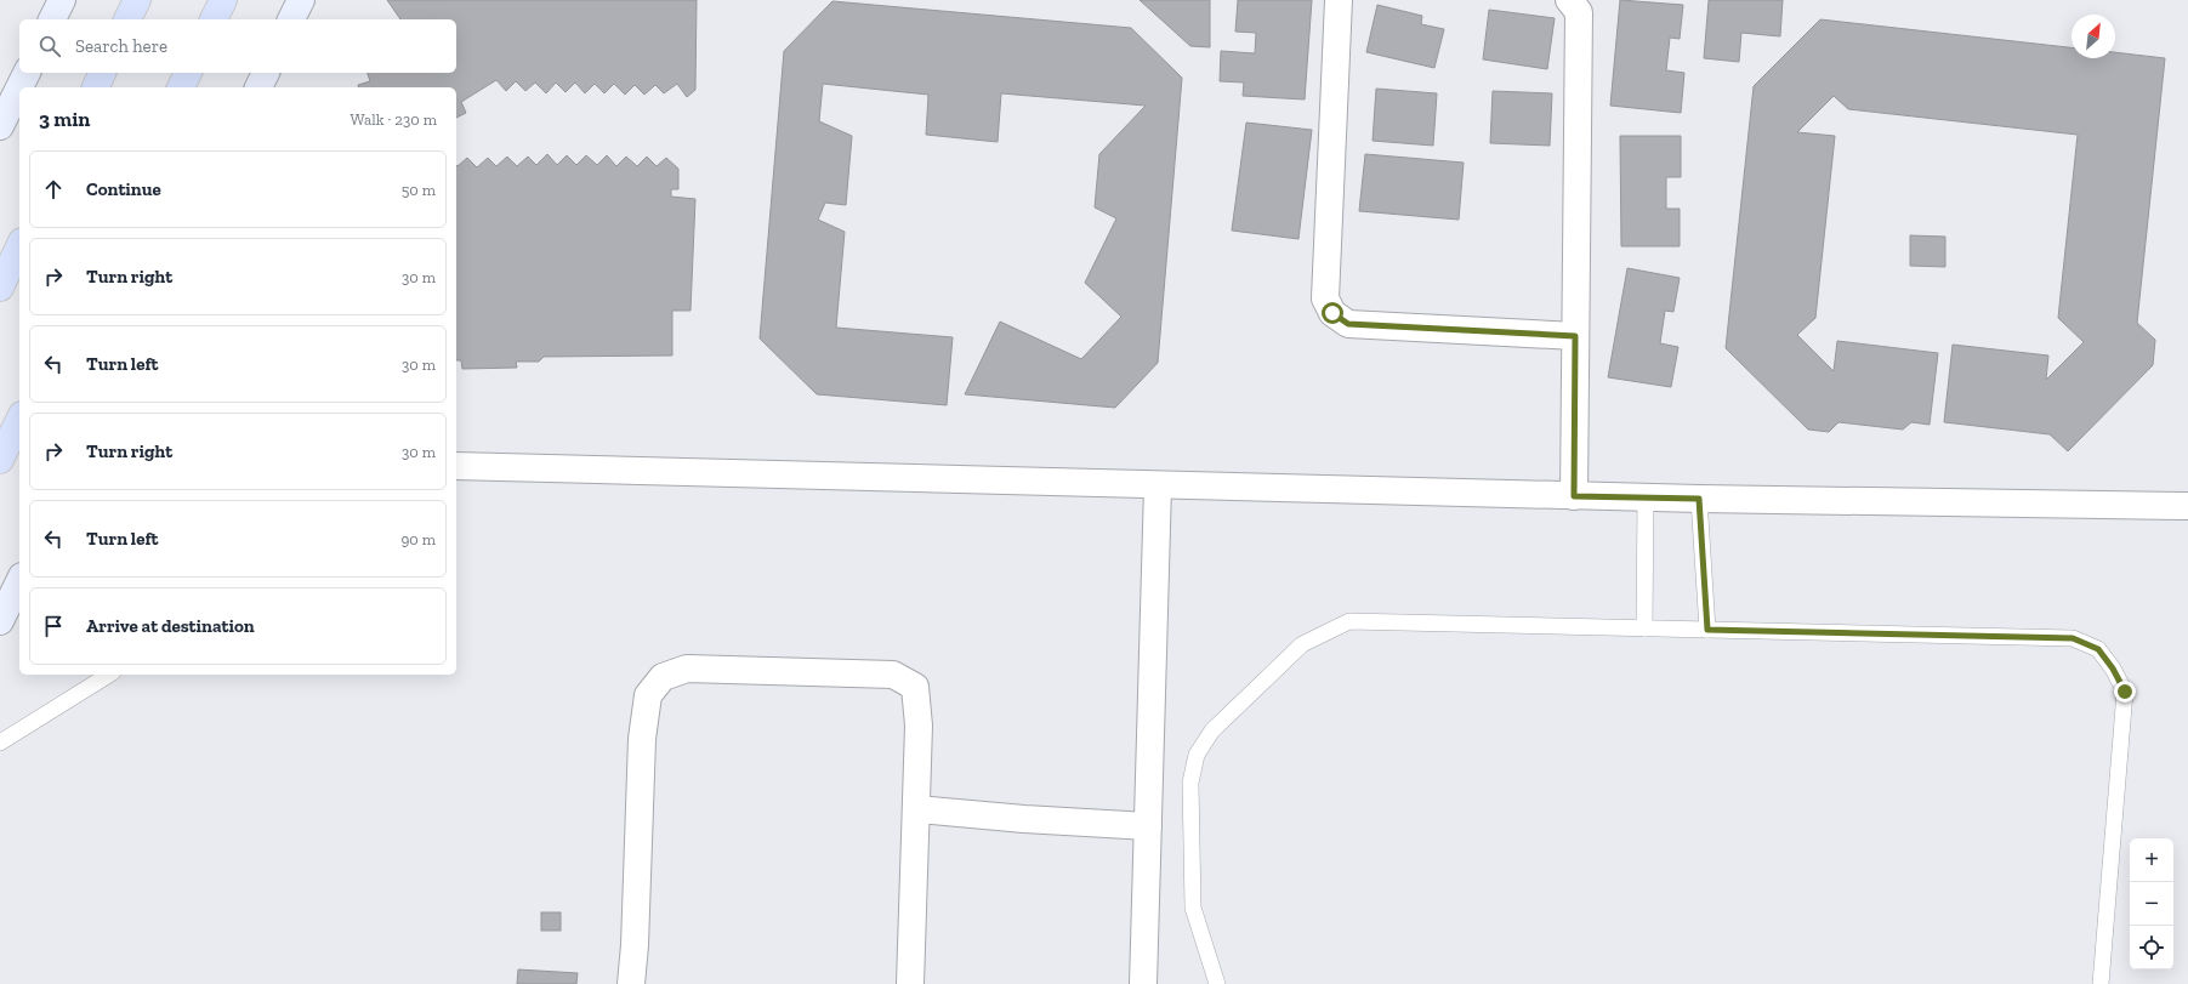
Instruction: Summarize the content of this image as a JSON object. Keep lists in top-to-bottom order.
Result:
{
  "north": "top right",
  "page": {
    "search": "Search here",
    "heading": ["3 min", "Walk · 230 m"],
    "list": [
      ["Continue", "50 m"],
      ["Turn right", "30 m"],
      ["Turn left", "30 m"],
      ["Turn right", "30 m"],
      ["Turn left", "90 m"],
      "Arrive at destination"
    ],
    "map_buttons": ["+", "−"]
  }
}
